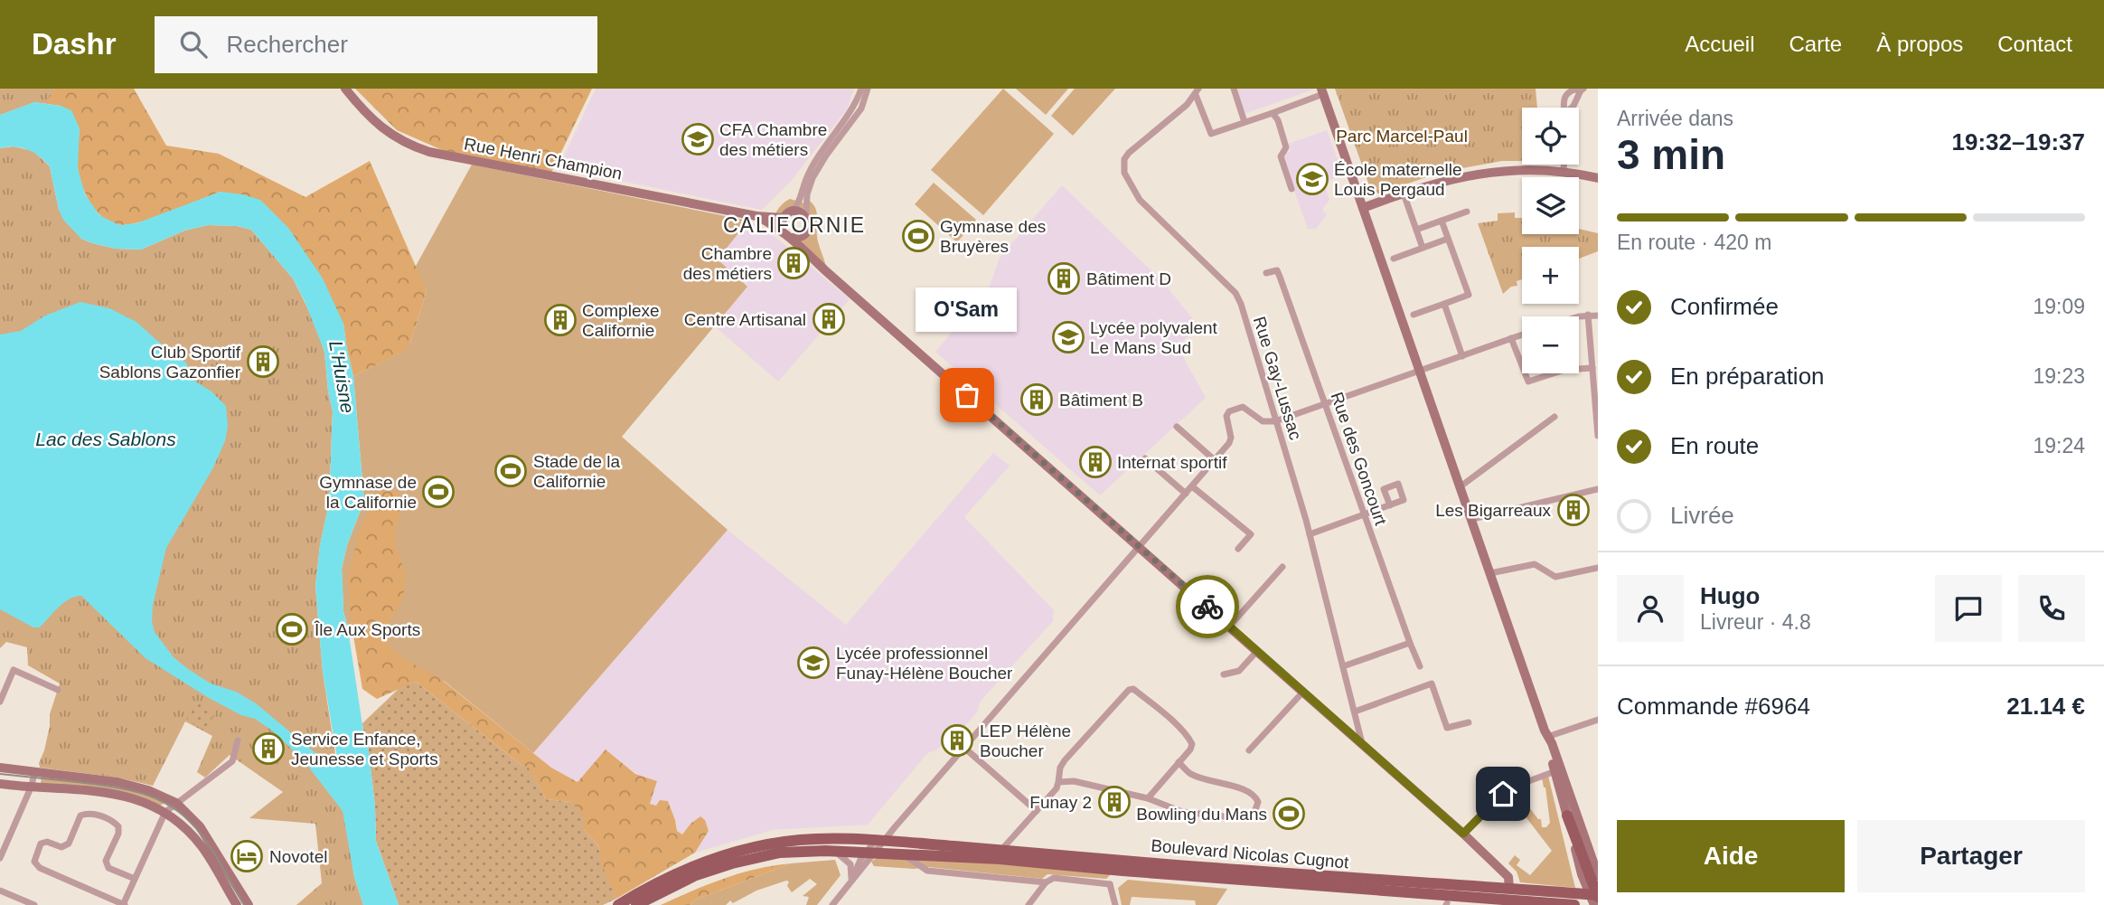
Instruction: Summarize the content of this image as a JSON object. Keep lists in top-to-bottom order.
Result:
{
  "streets": {
    "main road": ["Boulevard Nicolas Cugnot"],
    "street": ["Rue Henri Champion", "Rue Gay-Lussac", "Rue des Goncourt"]
  },
  "districts": ["CALIFORNIE"],
  "water": ["L'Huisne", "Lac des Sablons"],
  "parks": ["Parc Marcel-Paul"],
  "places": {
    "school or university": [
      "CFA Chambre des métiers",
      "École maternelle Louis Pergaud",
      "Lycée polyvalent Le Mans Sud",
      "Lycée professionnel Funay-Hélène Boucher"
    ],
    "sports": [
      "Gymnase des Bruyères",
      "Stade de la Californie",
      "Gymnase de la Californie",
      "Île Aux Sports",
      "Bowling du Mans"
    ],
    "building": [
      "Chambre des métiers",
      "Bâtiment D",
      "Centre Artisanal",
      "Complexe Californie",
      "Club Sportif Sablons Gazonfier",
      "Bâtiment B",
      "Internat sportif",
      "Les Bigarreaux",
      "LEP Hélène Boucher",
      "Service Enfance, Jeunesse et Sports",
      "Funay 2"
    ],
    "other": ["O'Sam"],
    "hotel": ["Novotel"]
  },
  "page": {
    "header": "Dashr",
    "search": "Rechercher",
    "nav": [
      "Accueil",
      "Carte",
      "À propos",
      "Contact"
    ],
    "heading": ["3 min", "Arrivée dans", "19:32–19:37"],
    "panel": [
      "Hugo",
      "Livreur · 4.8",
      "Commande #6964",
      "21.14 €"
    ],
    "map_buttons": ["+", "−"],
    "bar": "En route · 420 m",
    "list": [
      ["Confirmée", "19:09"],
      ["En préparation", "19:23"],
      ["En route", "19:24"],
      "Livrée"
    ],
    "bubble": "O'Sam",
    "buttons": ["Aide", "Partager"]
  }
}
